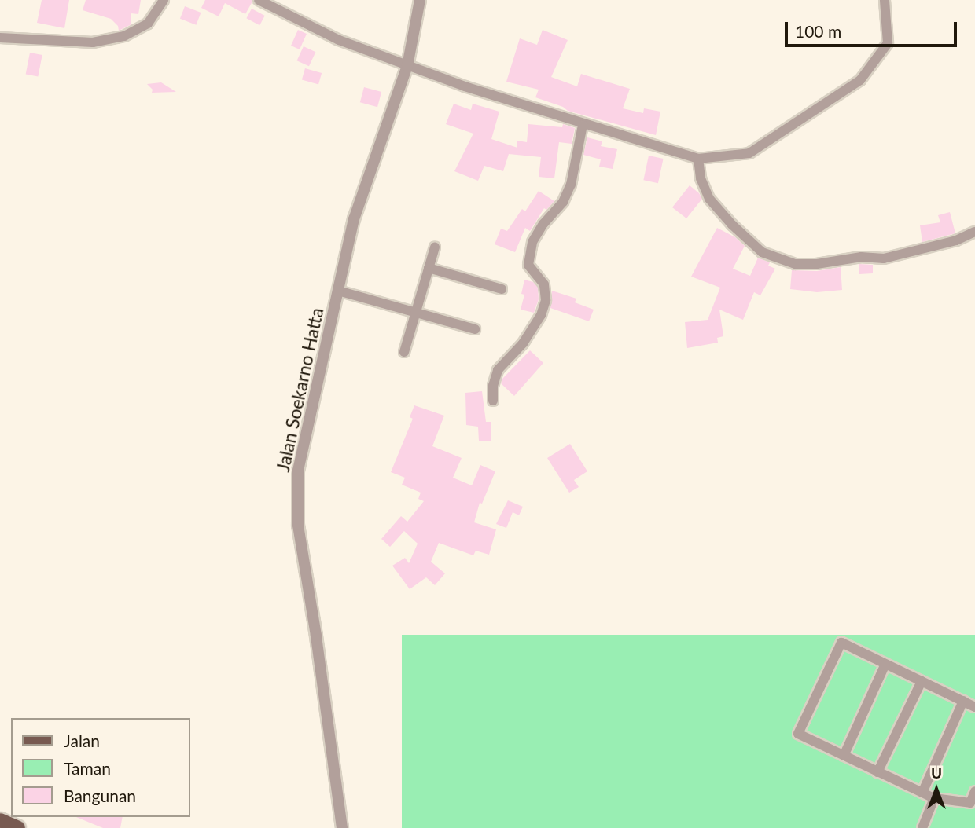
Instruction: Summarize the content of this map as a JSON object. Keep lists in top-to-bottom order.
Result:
{
  "streets": {
    "street": ["Jalan Soekarno Hatta"]
  },
  "legend": ["Jalan", "Taman", "Bangunan"],
  "scale_bar": "100 m",
  "north": "top"
}
